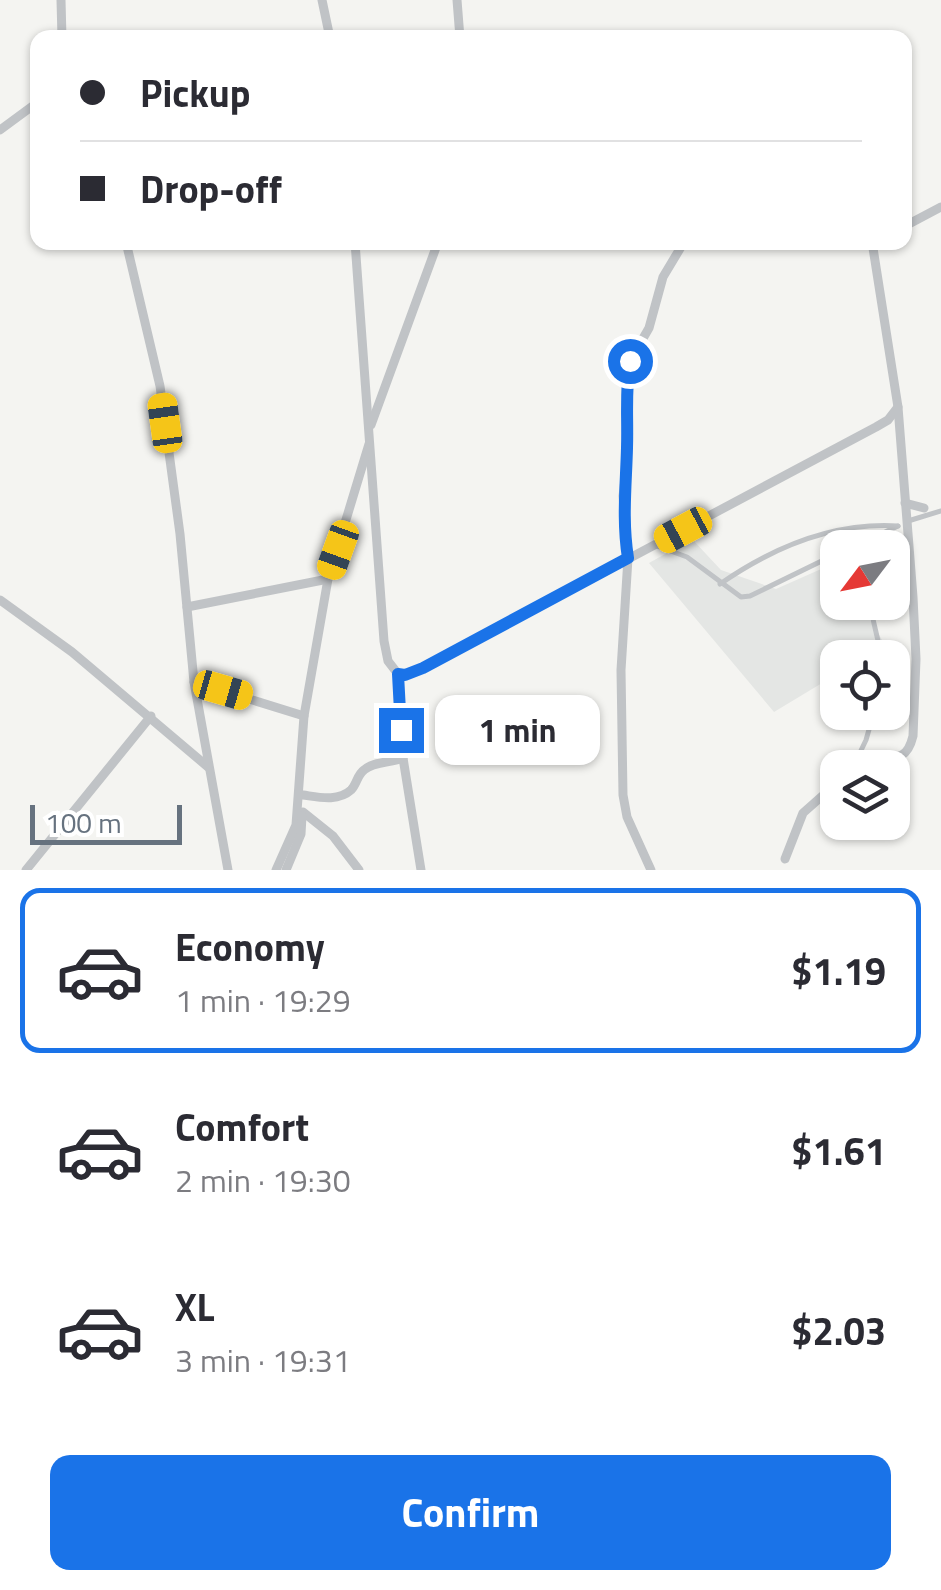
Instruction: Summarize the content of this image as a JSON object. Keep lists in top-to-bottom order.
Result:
{
  "scale_bar": "100 m",
  "north": "bottom left",
  "page": {
    "banner": ["Pickup", "Drop-off"],
    "bubble": "1 min",
    "scale": "100 m",
    "list": [
      {
        "name": "Economy",
        "note": "1 min · 19:29",
        "value": "$1.19"
      },
      {
        "name": "Comfort",
        "note": "2 min · 19:30",
        "value": "$1.61"
      },
      {
        "name": "XL",
        "note": "3 min · 19:31",
        "value": "$2.03"
      }
    ],
    "buttons": "Confirm"
  }
}
